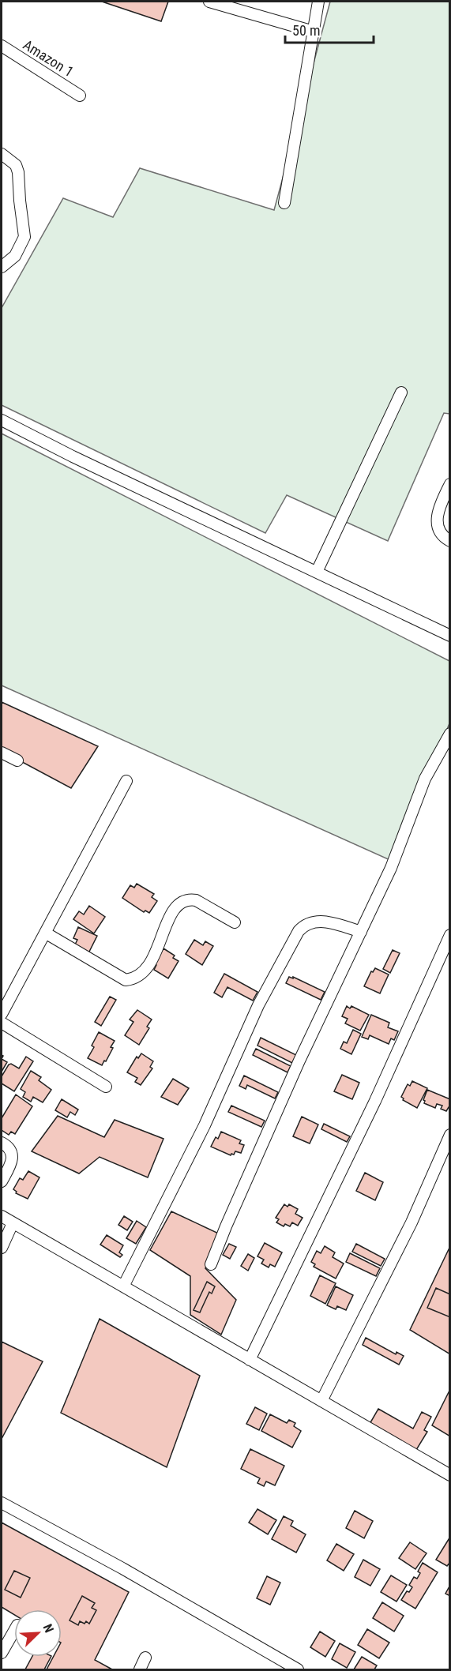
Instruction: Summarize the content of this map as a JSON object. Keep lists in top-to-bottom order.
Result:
{
  "streets": {
    "street": ["Amazon 1"]
  },
  "scale_bar": "50 m",
  "north": "top right"
}
